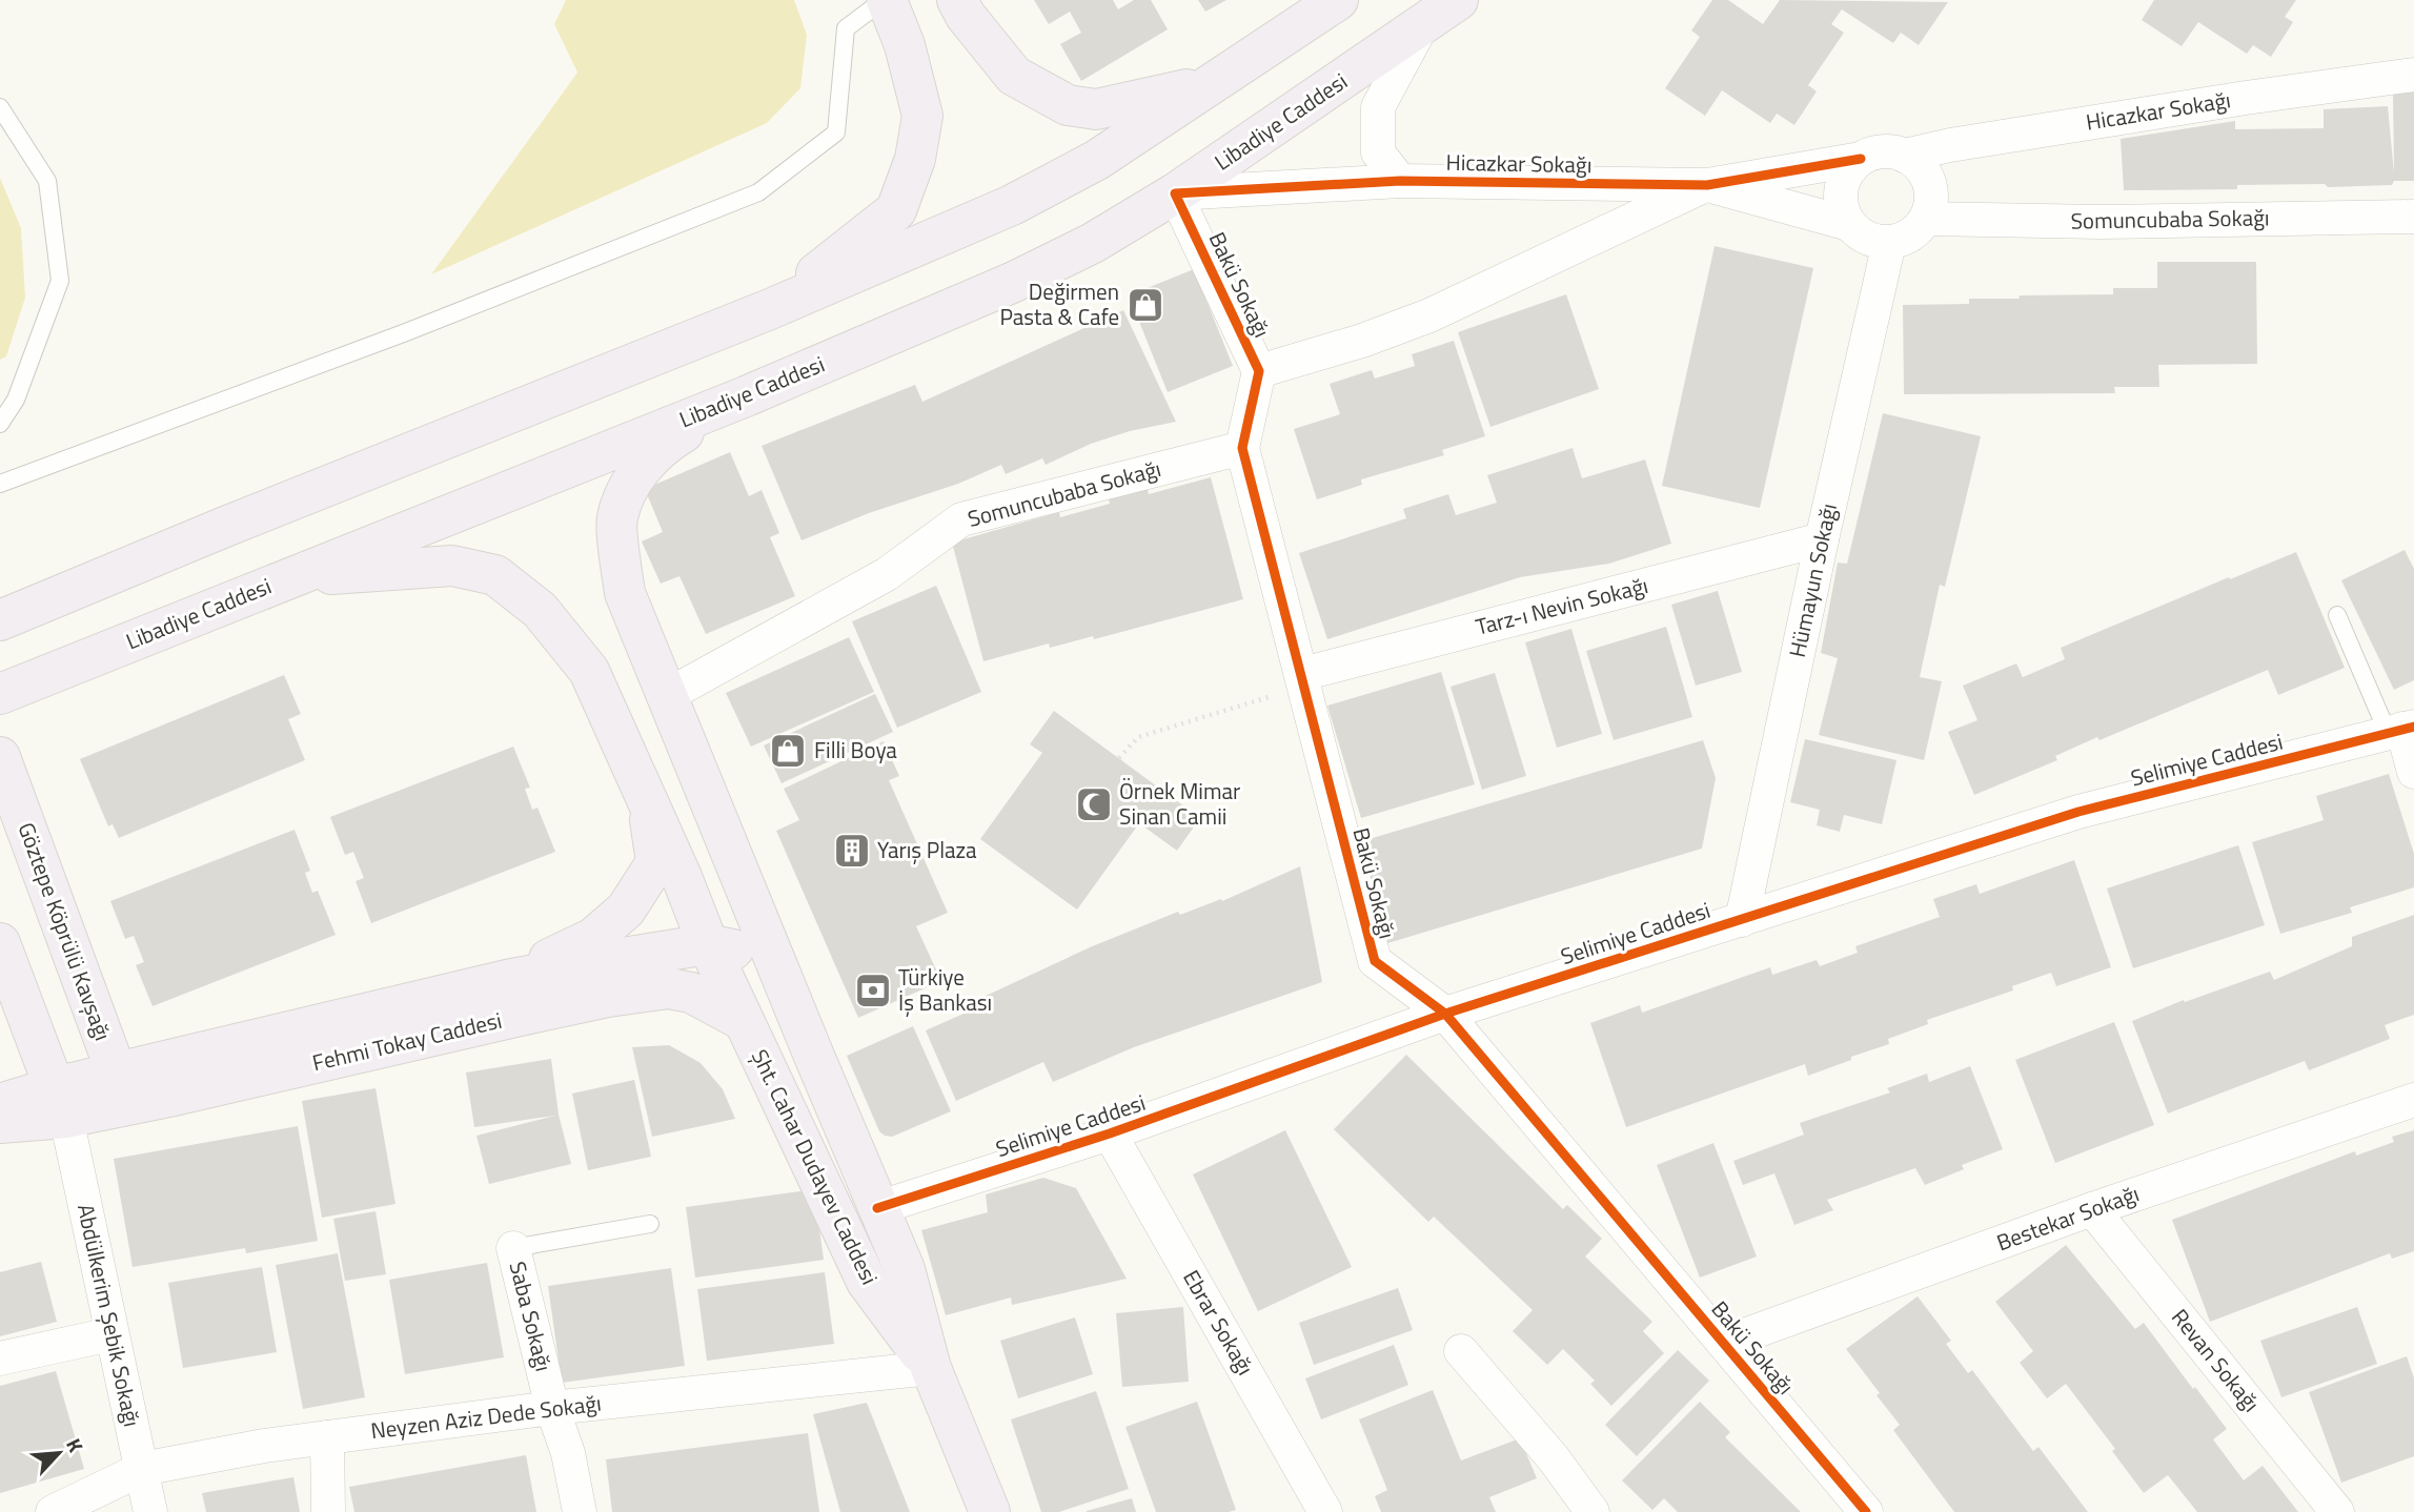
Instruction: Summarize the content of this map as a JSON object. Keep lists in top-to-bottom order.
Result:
{
  "streets": {
    "main road": [
      "Libadiye Caddesi",
      "Göztepe Köprülü Kavşağı",
      "Fehmi Tokay Caddesi",
      "Şht. Cahar Dudayev Caddesi"
    ],
    "street": [
      "Hicazkar Sokağı",
      "Somuncubaba Sokağı",
      "Bakü Sokağı",
      "Hümayun Sokağı",
      "Tarz-ı Nevin Sokağı",
      "Selimiye Caddesi",
      "Bestekar Sokağı",
      "Abdülkerim Şebik Sokağı",
      "Saba Sokağı",
      "Ebrar Sokağı",
      "Revan Sokağı",
      "Neyzen Aziz Dede Sokağı"
    ]
  },
  "crossings": [
    ["Hicazkar Sokağı", "Libadiye Caddesi"],
    ["Hicazkar Sokağı", "Somuncubaba Sokağı"],
    ["Hicazkar Sokağı", "Bakü Sokağı"],
    ["Hicazkar Sokağı", "Hümayun Sokağı"],
    ["Libadiye Caddesi", "Bakü Sokağı"],
    ["Libadiye Caddesi", "Şht. Cahar Dudayev Caddesi"],
    ["Somuncubaba Sokağı", "Bakü Sokağı"],
    ["Somuncubaba Sokağı", "Hümayun Sokağı"],
    ["Somuncubaba Sokağı", "Şht. Cahar Dudayev Caddesi"],
    ["Bakü Sokağı", "Tarz-ı Nevin Sokağı"],
    ["Bakü Sokağı", "Selimiye Caddesi"],
    ["Bakü Sokağı", "Bestekar Sokağı"],
    ["Hümayun Sokağı", "Tarz-ı Nevin Sokağı"],
    ["Hümayun Sokağı", "Selimiye Caddesi"],
    ["Selimiye Caddesi", "Şht. Cahar Dudayev Caddesi"],
    ["Selimiye Caddesi", "Ebrar Sokağı"],
    ["Göztepe Köprülü Kavşağı", "Fehmi Tokay Caddesi"],
    ["Fehmi Tokay Caddesi", "Şht. Cahar Dudayev Caddesi"],
    ["Fehmi Tokay Caddesi", "Abdülkerim Şebik Sokağı"],
    ["Şht. Cahar Dudayev Caddesi", "Neyzen Aziz Dede Sokağı"],
    ["Bestekar Sokağı", "Revan Sokağı"],
    ["Abdülkerim Şebik Sokağı", "Neyzen Aziz Dede Sokağı"],
    ["Saba Sokağı", "Neyzen Aziz Dede Sokağı"]
  ],
  "places": {
    "shop": ["Değirmen Pasta & Cafe", "Filli Boya"],
    "mosque": ["Örnek Mimar Sinan Camii"],
    "building": ["Yarış Plaza"],
    "bank": ["Türkiye İş Bankası"]
  },
  "north": "top right"
}
